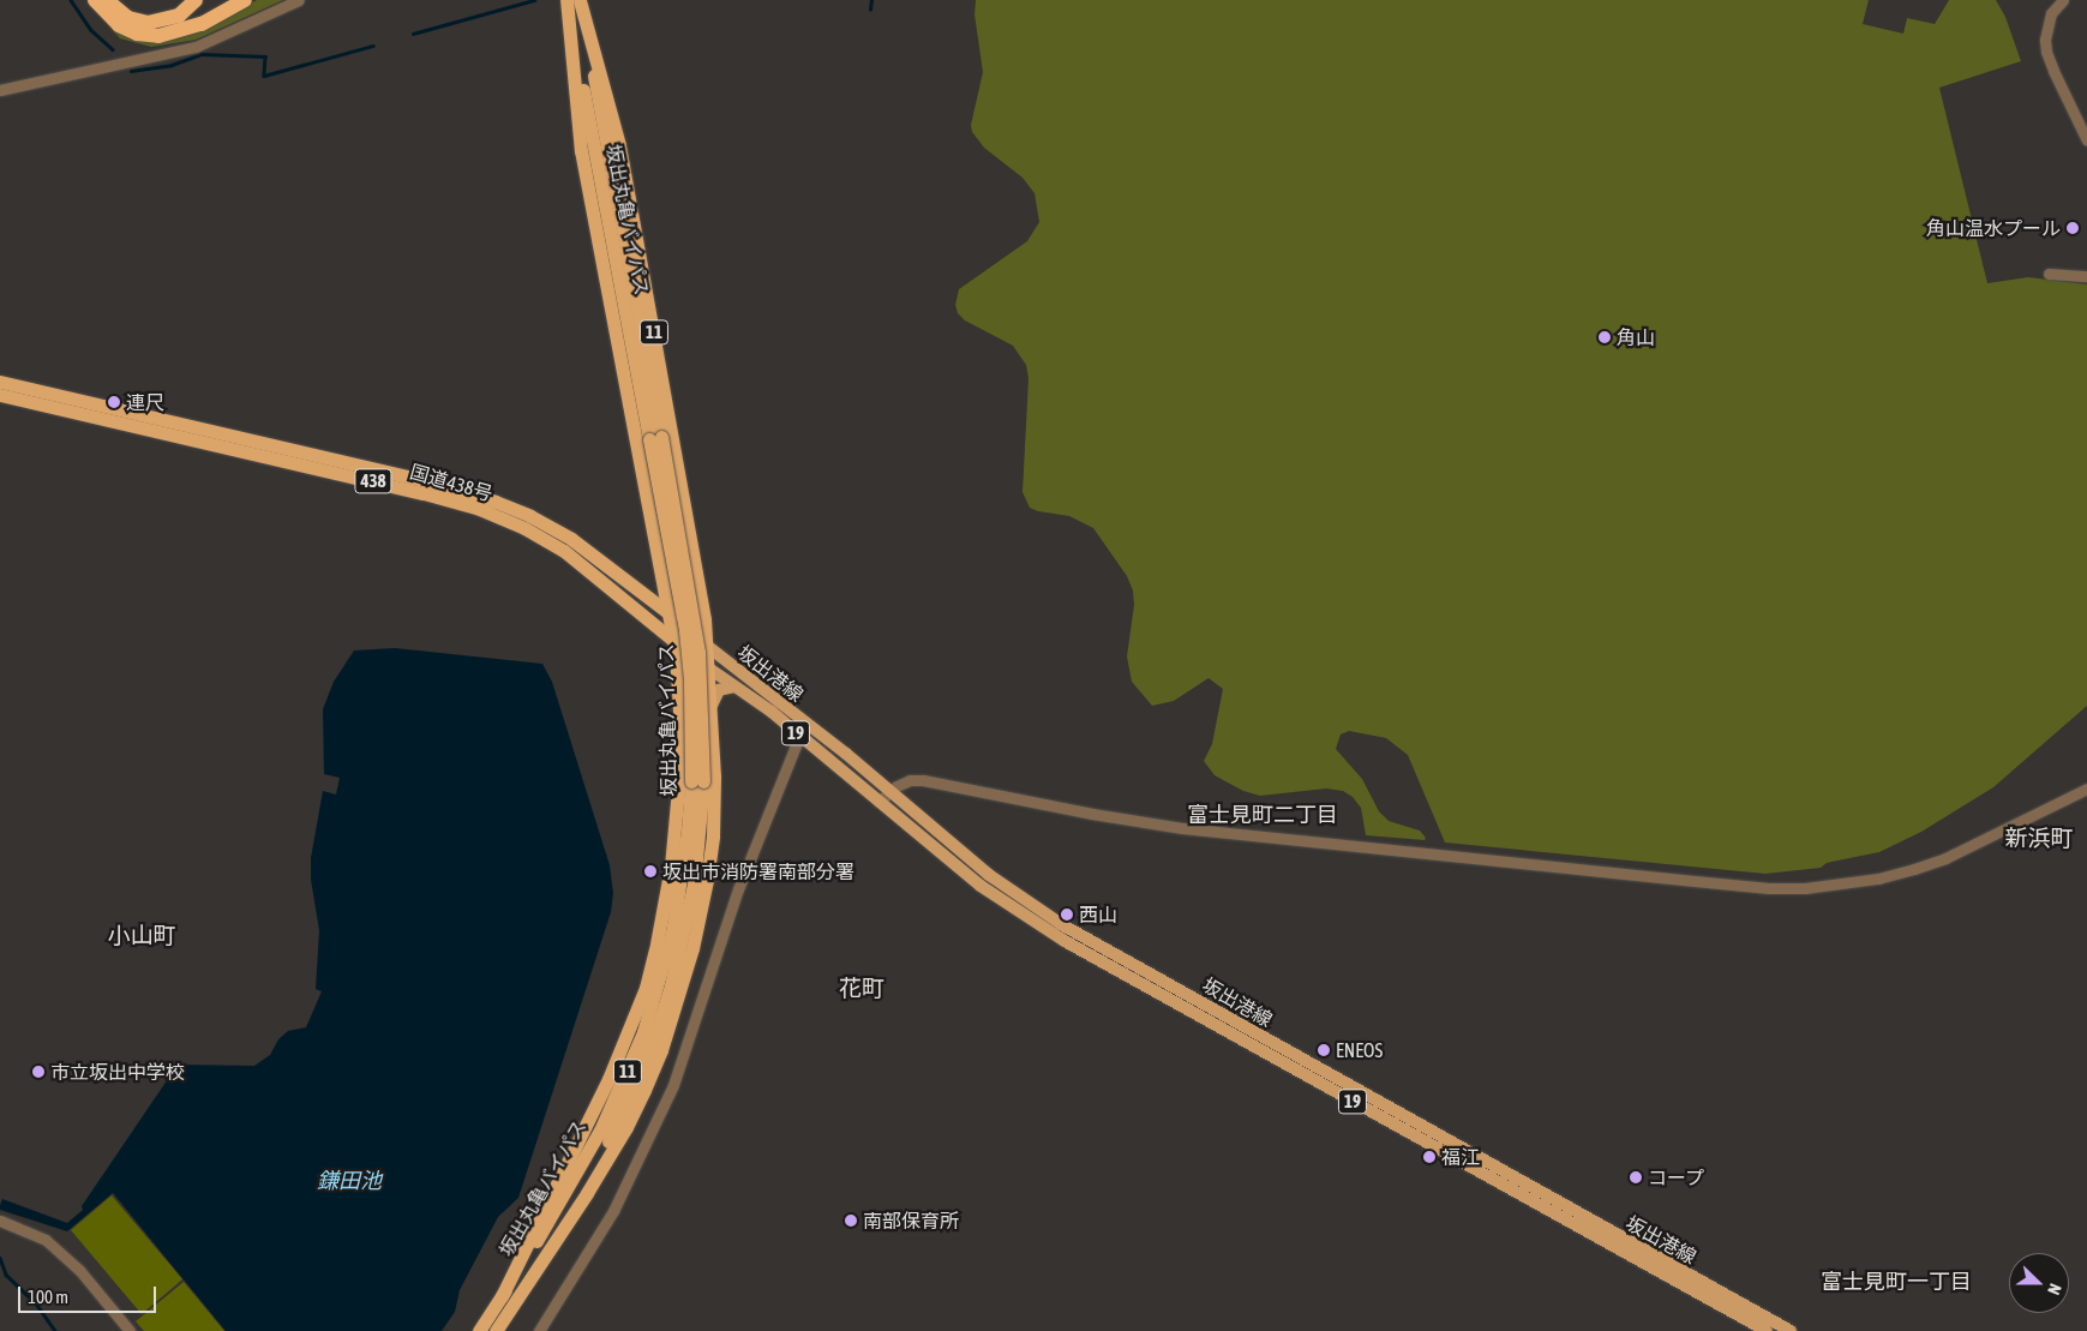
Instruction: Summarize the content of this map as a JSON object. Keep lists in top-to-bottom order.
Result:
{
  "streets": {
    "highway": [
      "坂出丸亀バイパス",
      "11",
      "438",
      "国道438号"
    ],
    "main road": ["坂出港線", "19"]
  },
  "crossings": [
    ["坂出丸亀バイパス", "11"],
    ["11", "国道438号"],
    ["11", "坂出港線"],
    ["国道438号", "坂出港線"]
  ],
  "districts": [
    "富士見町二丁目",
    "新浜町",
    "小山町",
    "花町",
    "富士見町一丁目"
  ],
  "water": ["鎌田池"],
  "places": [
    "角山温水プール",
    "角山",
    "連尺",
    "坂出市消防署南部分署",
    "西山",
    "ENEOS",
    "市立坂出中学校",
    "福江",
    "コープ",
    "南部保育所"
  ],
  "scale_bar": "100 m",
  "north": "right"
}
